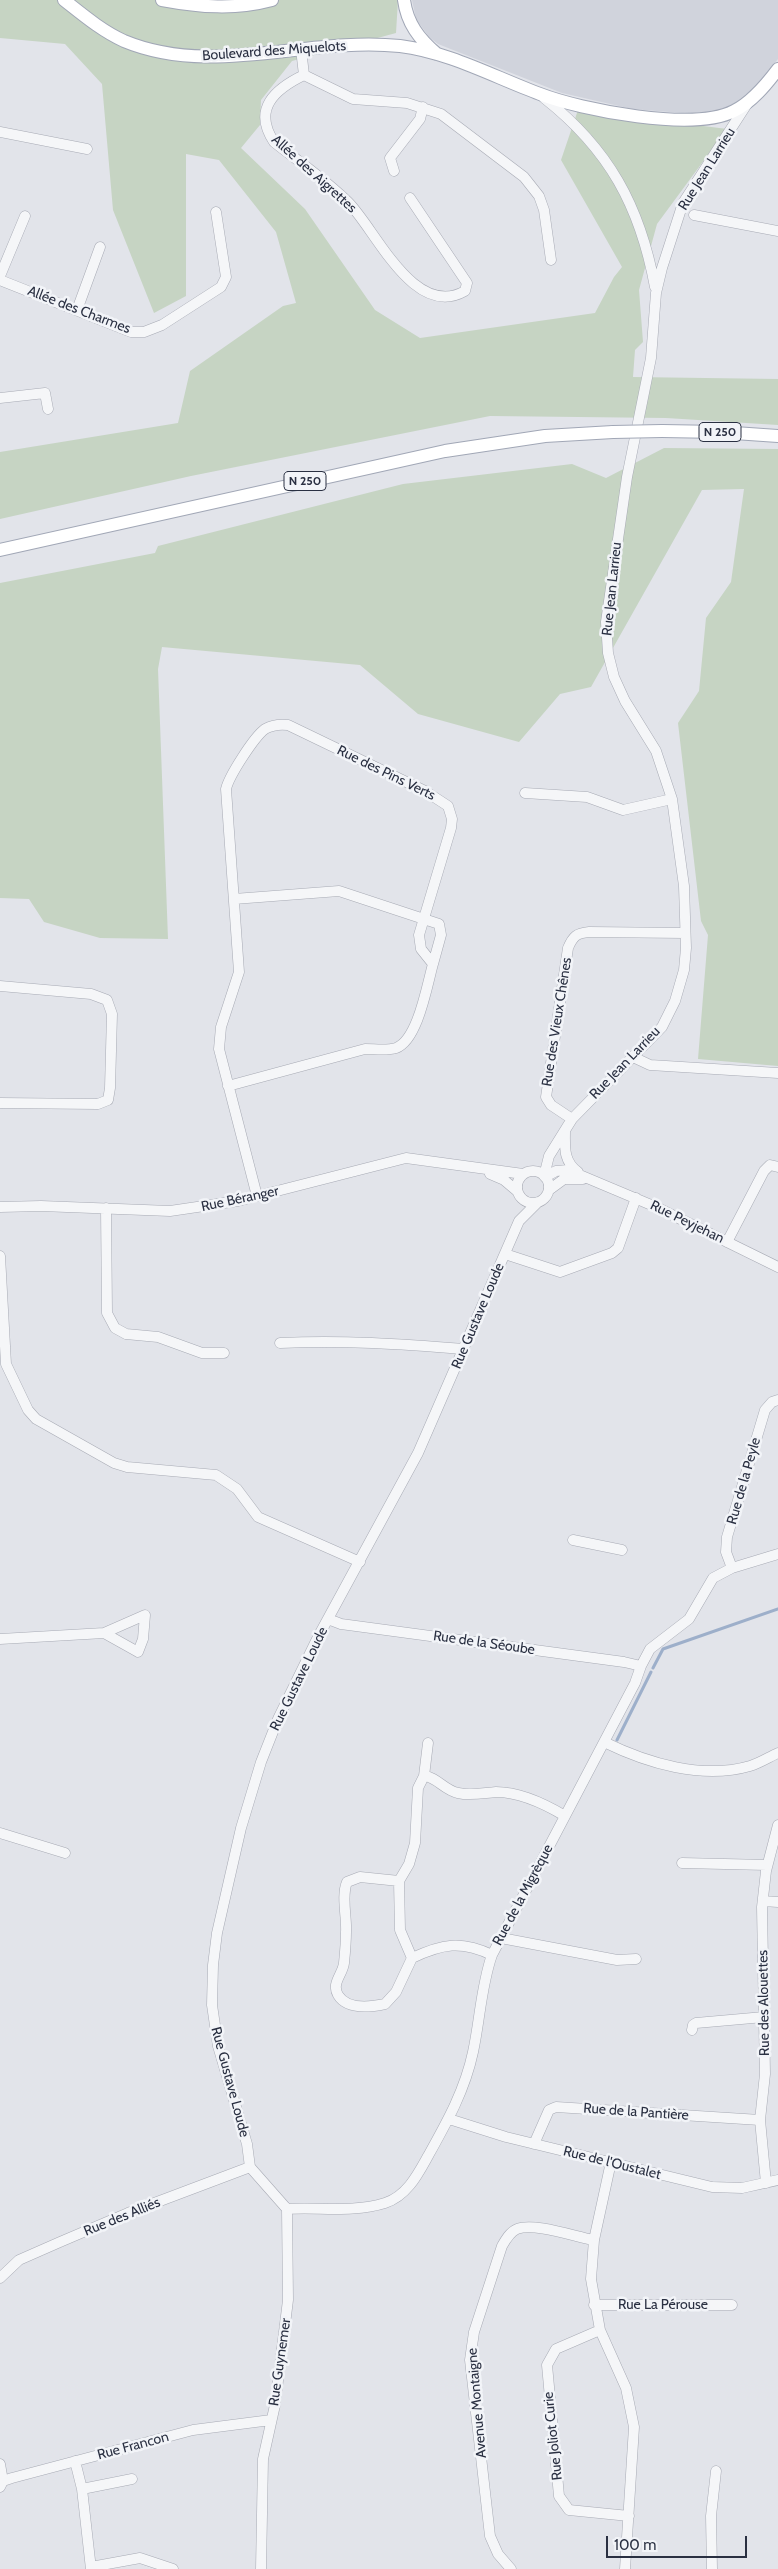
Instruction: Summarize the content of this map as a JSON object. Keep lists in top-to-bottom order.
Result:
{
  "streets": {
    "main road": ["Boulevard des Miquelots", "N 250"],
    "street": [
      "Rue Jean Larrieu",
      "Allée des Aigrettes",
      "Allée des Charmes",
      "Rue des Pins Verts",
      "Rue des Vieux Chênes",
      "Rue Béranger",
      "Rue Peyjehan",
      "Rue Gustave Loude",
      "Rue de la Peyle",
      "Rue de la Séoube",
      "Rue de la Migrèque",
      "Rue des Alouettes",
      "Rue de la Pantière",
      "Rue de l'Oustalet",
      "Rue des Alliés",
      "Rue La Pérouse",
      "Rue Guynemer",
      "Avenue Montaigne",
      "Rue Joliot Curie",
      "Rue Francon"
    ]
  },
  "crossings": [
    ["Boulevard des Miquelots", "Rue Jean Larrieu"],
    ["Rue Jean Larrieu", "Rue des Vieux Chênes"],
    ["Rue Jean Larrieu", "Rue Béranger"],
    ["Rue Jean Larrieu", "Rue Peyjehan"],
    ["Rue Jean Larrieu", "Rue Gustave Loude"],
    ["Rue des Pins Verts", "Rue Béranger"],
    ["Rue Béranger", "Rue Peyjehan"],
    ["Rue Béranger", "Rue Gustave Loude"],
    ["Rue Peyjehan", "Rue Gustave Loude"],
    ["Rue Gustave Loude", "Rue de la Séoube"],
    ["Rue Gustave Loude", "Rue des Alliés"],
    ["Rue de la Peyle", "Rue de la Migrèque"],
    ["Rue de la Séoube", "Rue de la Migrèque"],
    ["Rue de la Migrèque", "Rue de l'Oustalet"],
    ["Rue de la Migrèque", "Rue Guynemer"],
    ["Rue des Alouettes", "Rue de la Pantière"],
    ["Rue des Alouettes", "Rue de l'Oustalet"],
    ["Rue de la Pantière", "Rue de l'Oustalet"],
    ["Rue Guynemer", "Rue Francon"]
  ],
  "scale_bar": "100 m"
}
